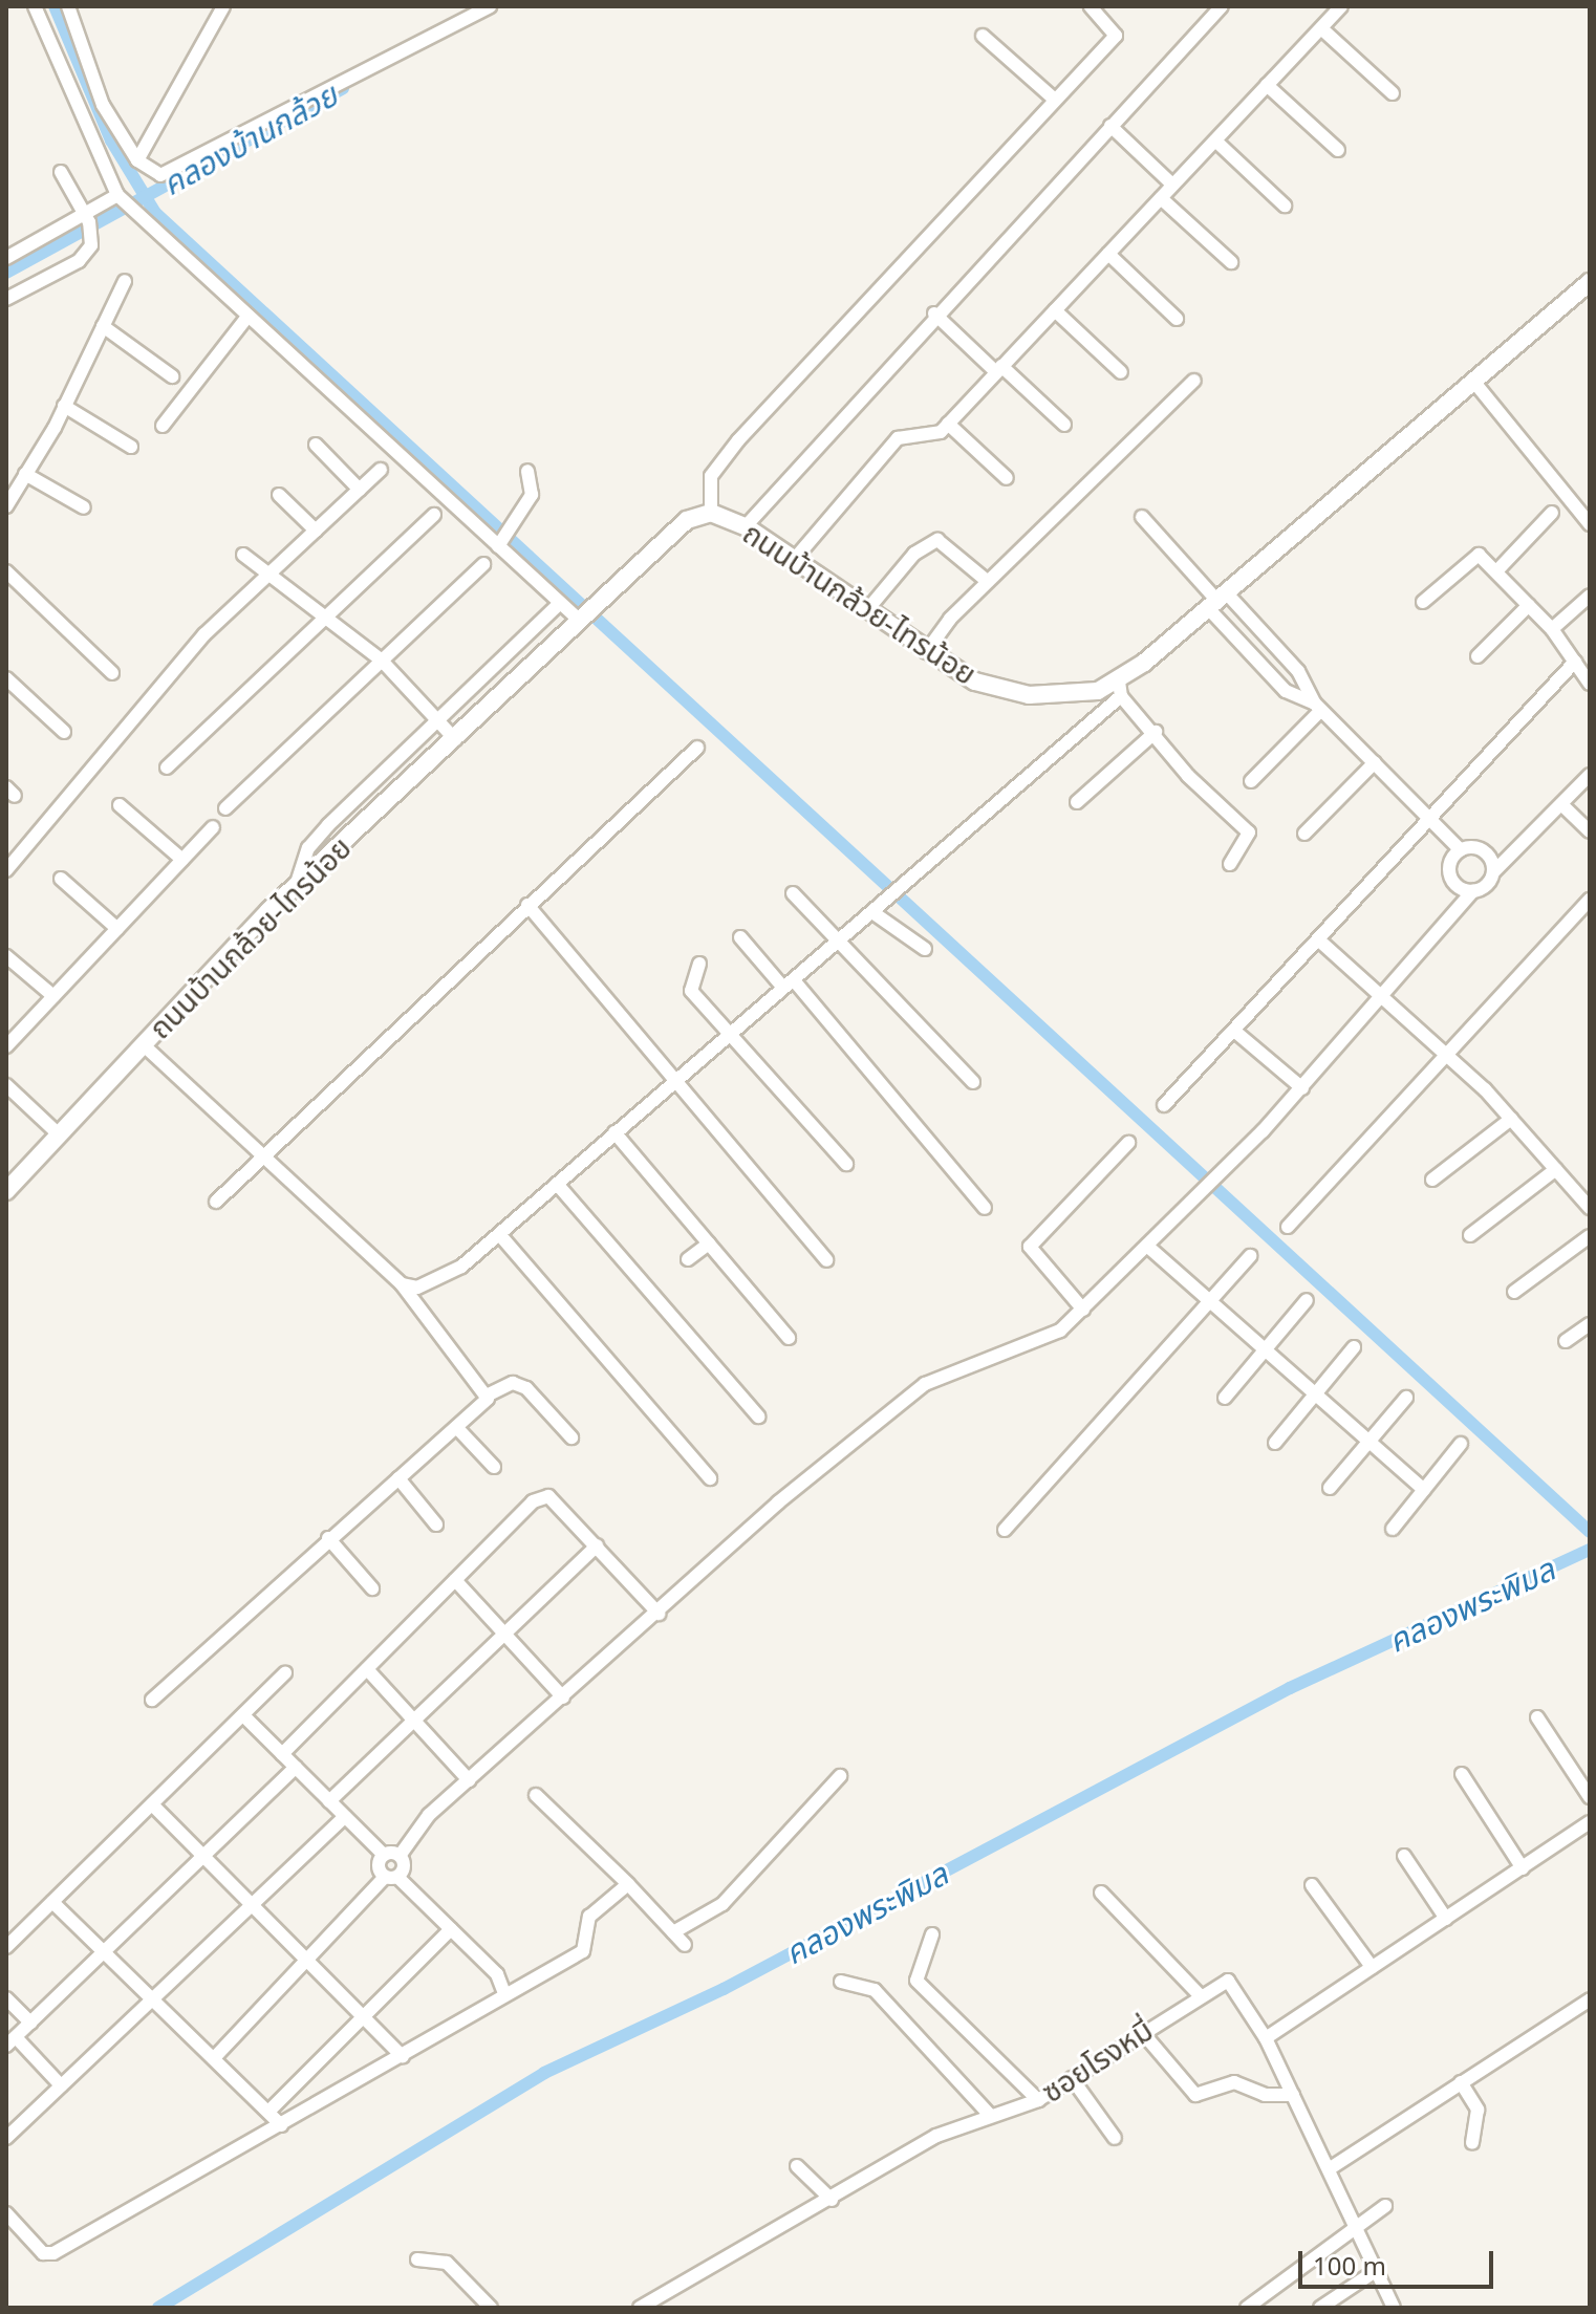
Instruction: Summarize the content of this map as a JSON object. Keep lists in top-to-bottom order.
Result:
{
  "streets": {
    "street": ["ถนนบ้านกล้วย-ไทรน้อย", "ซอยโรงหมี่"]
  },
  "water": ["คลองบ้านกล้วย", "คลองพระพิมล"],
  "scale_bar": "100 m"
}
